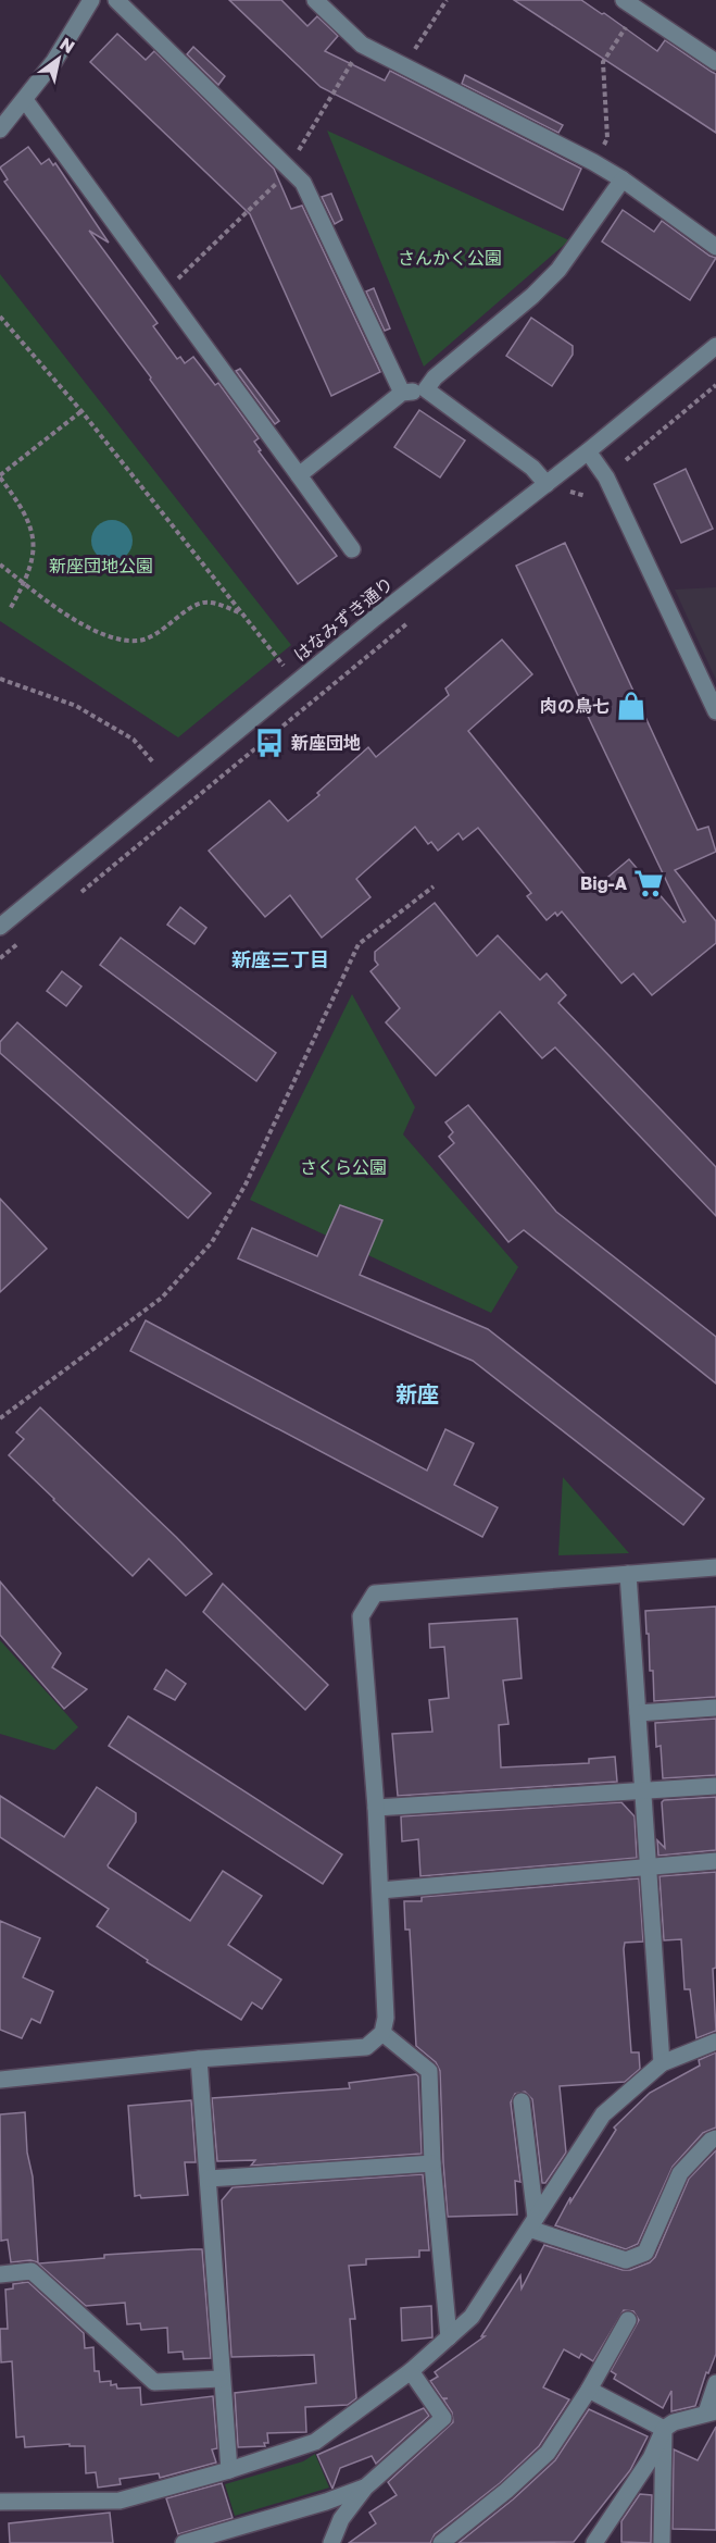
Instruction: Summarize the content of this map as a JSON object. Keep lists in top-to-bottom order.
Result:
{
  "streets": {
    "street": ["はなみずき通り"]
  },
  "districts": ["新座三丁目", "新座"],
  "parks": ["さんかく公園", "新座団地公園", "さくら公園"],
  "places": {
    "shop": ["肉の鳥七"],
    "bus stop": ["新座団地"],
    "supermarket": ["Big-A"]
  },
  "north": "top right"
}
